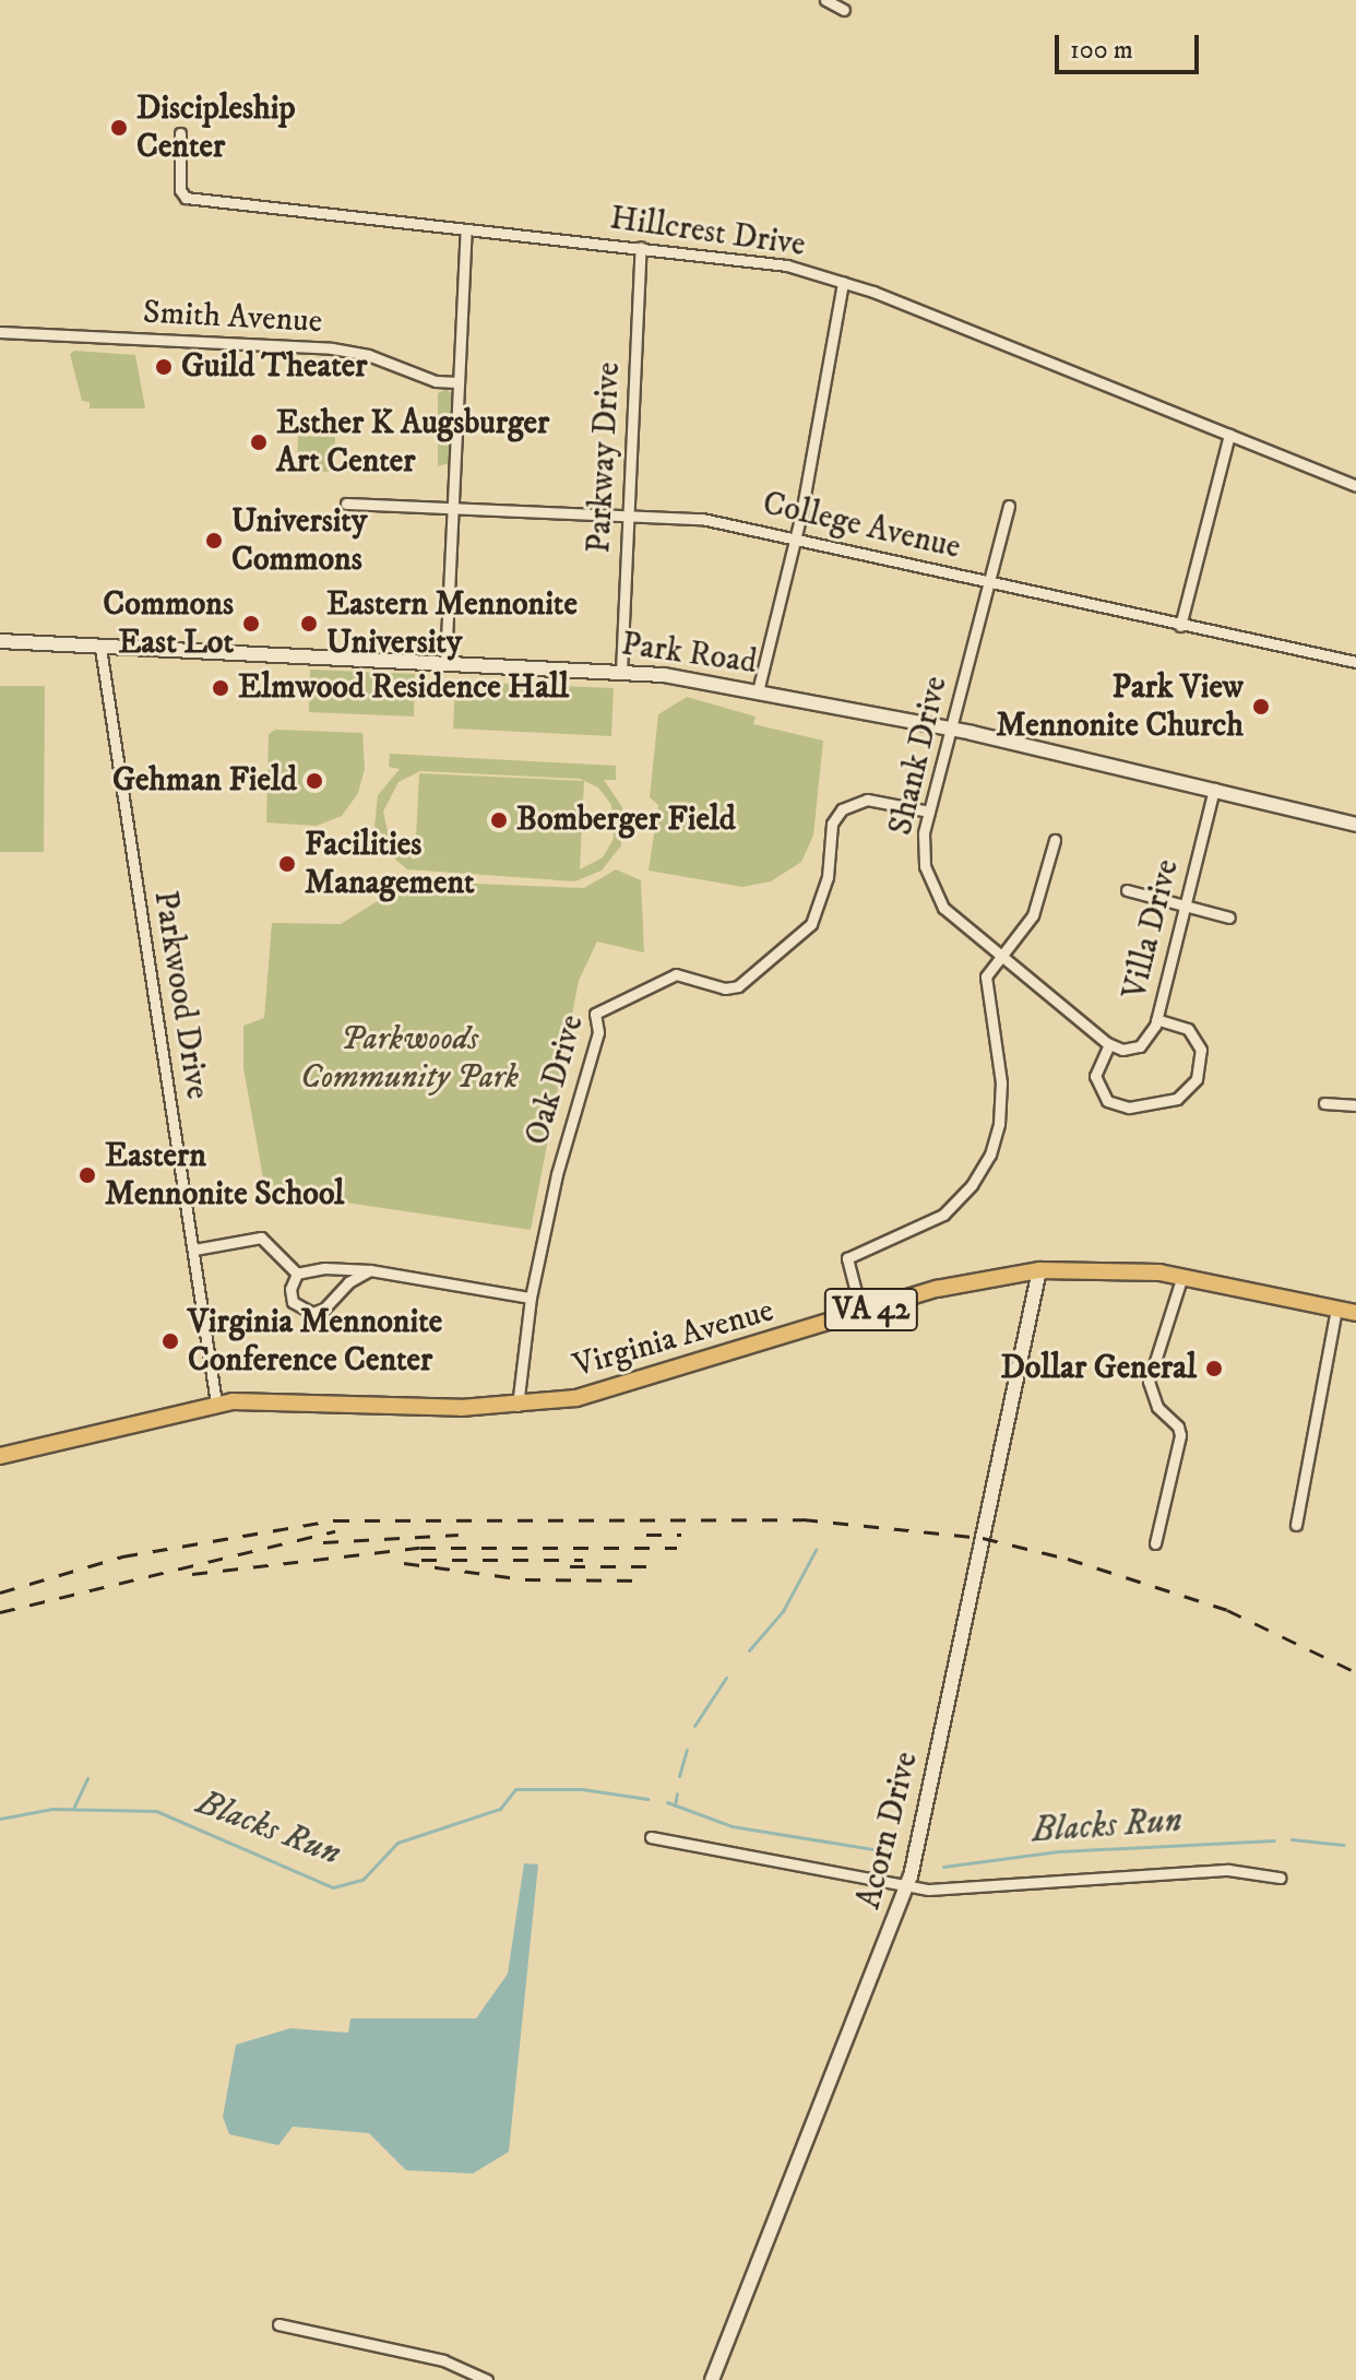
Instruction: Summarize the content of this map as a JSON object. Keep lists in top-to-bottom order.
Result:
{
  "streets": {
    "main road": ["VA 42", "Virginia Avenue"],
    "street": [
      "Hillcrest Drive",
      "Smith Avenue",
      "Parkway Drive",
      "College Avenue",
      "Park Road",
      "Shank Drive",
      "Villa Drive",
      "Parkwood Drive",
      "Oak Drive",
      "Acorn Drive"
    ]
  },
  "crossings": [
    ["Hillcrest Drive", "Parkway Drive"],
    ["Parkway Drive", "College Avenue"],
    ["Parkway Drive", "Park Road"],
    ["College Avenue", "Shank Drive"],
    ["Park Road", "Shank Drive"],
    ["Park Road", "Villa Drive"],
    ["Park Road", "Parkwood Drive"],
    ["Shank Drive", "Villa Drive"],
    ["Shank Drive", "Oak Drive"],
    ["Parkwood Drive", "Virginia Avenue"],
    ["Oak Drive", "Virginia Avenue"],
    ["Virginia Avenue", "Acorn Drive"]
  ],
  "water": ["Blacks Run"],
  "parks": ["Parkwoods Community Park"],
  "places": [
    "Discipleship Center",
    "Guild Theater",
    "Esther K Augsburger Art Center",
    "University Commons",
    "Commons East Lot",
    "Eastern Mennonite University",
    "Elmwood Residence Hall",
    "Park View Mennonite Church",
    "Gehman Field",
    "Bomberger Field",
    "Facilities Management",
    "Eastern Mennonite School",
    "Virginia Mennonite Conference Center",
    "Dollar General"
  ],
  "scale_bar": "100 m"
}
